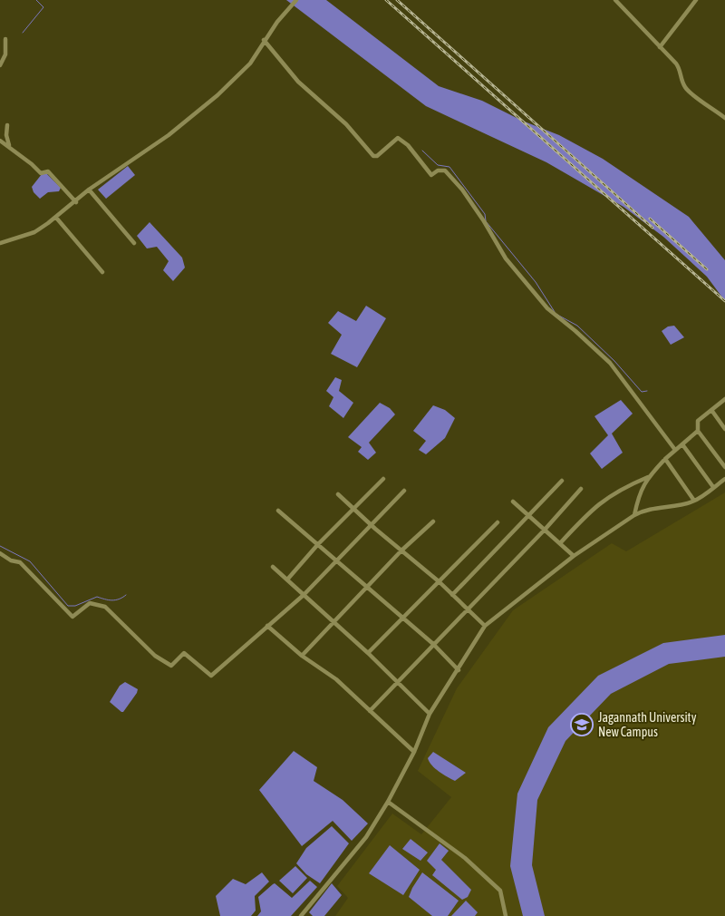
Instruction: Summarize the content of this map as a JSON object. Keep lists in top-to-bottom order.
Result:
{
  "places": {
    "school or university": ["Jagannath University New Campus"]
  }
}
